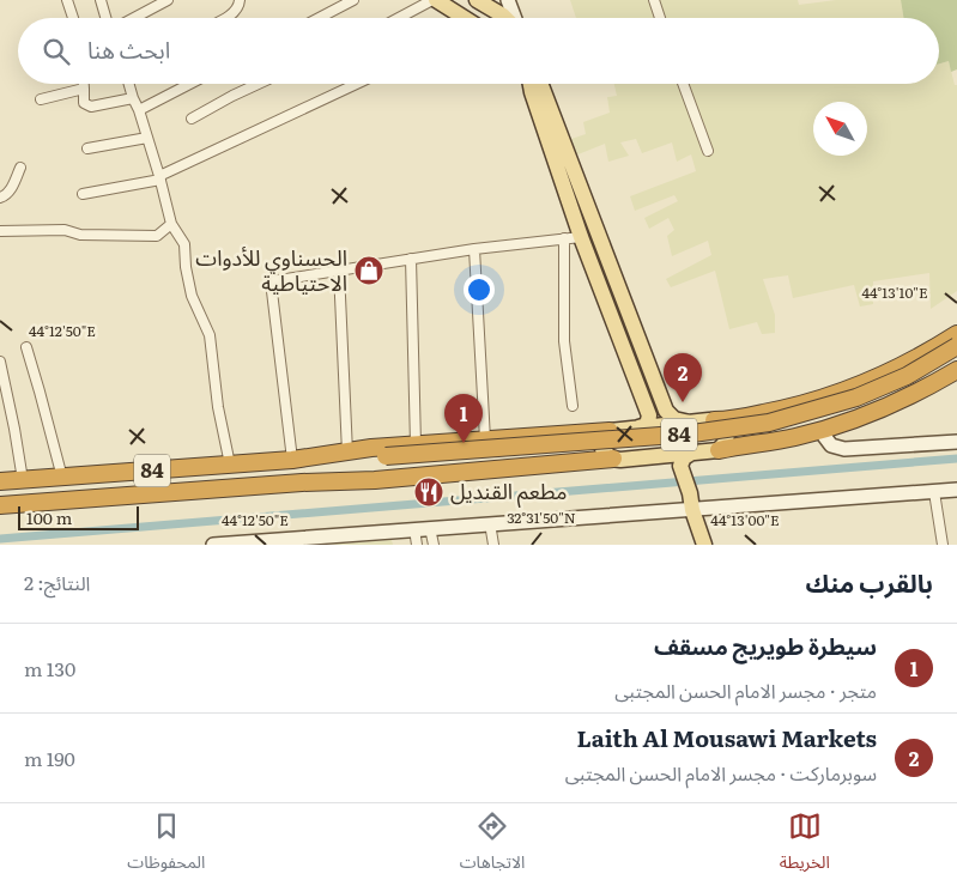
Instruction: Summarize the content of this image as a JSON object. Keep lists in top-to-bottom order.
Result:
{
  "streets": {
    "highway": ["84"]
  },
  "places": {
    "shop": ["الحسناوي للأدوات الاحتياطية"],
    "restaurant": ["مطعم القنديل"]
  },
  "scale_bar": "100 m",
  "north": "top left",
  "page": {
    "search": "ابحث هنا",
    "pins": ["2", "1"],
    "scale": "100 m",
    "heading": ["بالقرب منك", "النتائج: 2"],
    "list": [
      {
        "mark": "1",
        "name": "سيطرة طويريج مسقف",
        "note": "متجر · مجسر الامام الحسن المجتبى",
        "value": "130 m"
      },
      {
        "mark": "2",
        "name": "Laith Al Mousawi Markets",
        "note": "سوبرماركت · مجسر الامام الحسن المجتبى",
        "value": "190 m"
      }
    ],
    "nav": ["الخريطة", "الاتجاهات", "المحفوظات"]
  },
  "coordinates": [
    "44°13'10\"E",
    "44°12'50\"E",
    "32°31'50\"N",
    "44°13'00\"E"
  ]
}
